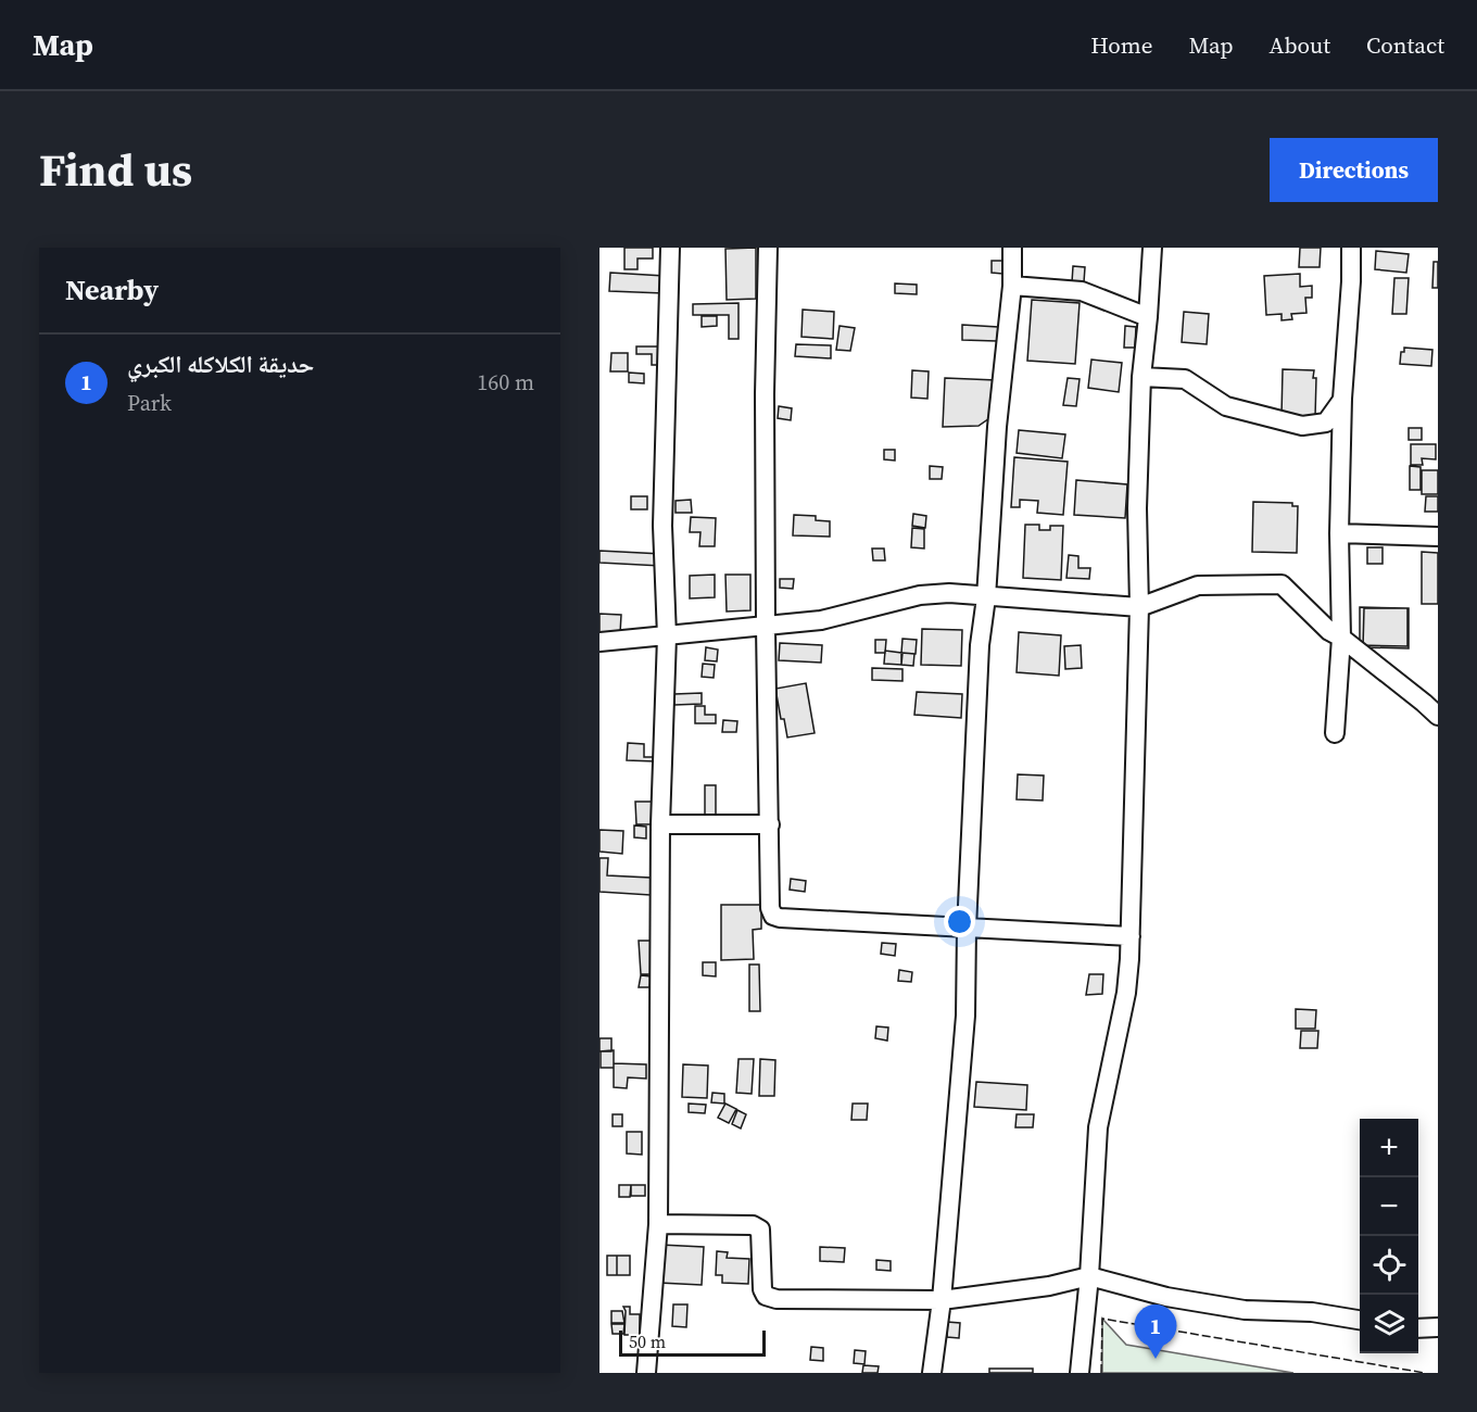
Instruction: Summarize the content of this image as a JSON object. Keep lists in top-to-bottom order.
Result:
{
  "scale_bar": "50 m",
  "page": {
    "header": "Map",
    "nav": [
      "Home",
      "Map",
      "About",
      "Contact"
    ],
    "title": "Find us",
    "buttons": "Directions",
    "heading": "Nearby",
    "list": [
      {
        "mark": "1",
        "name": "حديقة الكلاكله الكبري",
        "note": "Park",
        "value": "160 m"
      }
    ],
    "map_buttons": ["+", "−"],
    "pins": "1",
    "scale": "50 m"
  }
}
